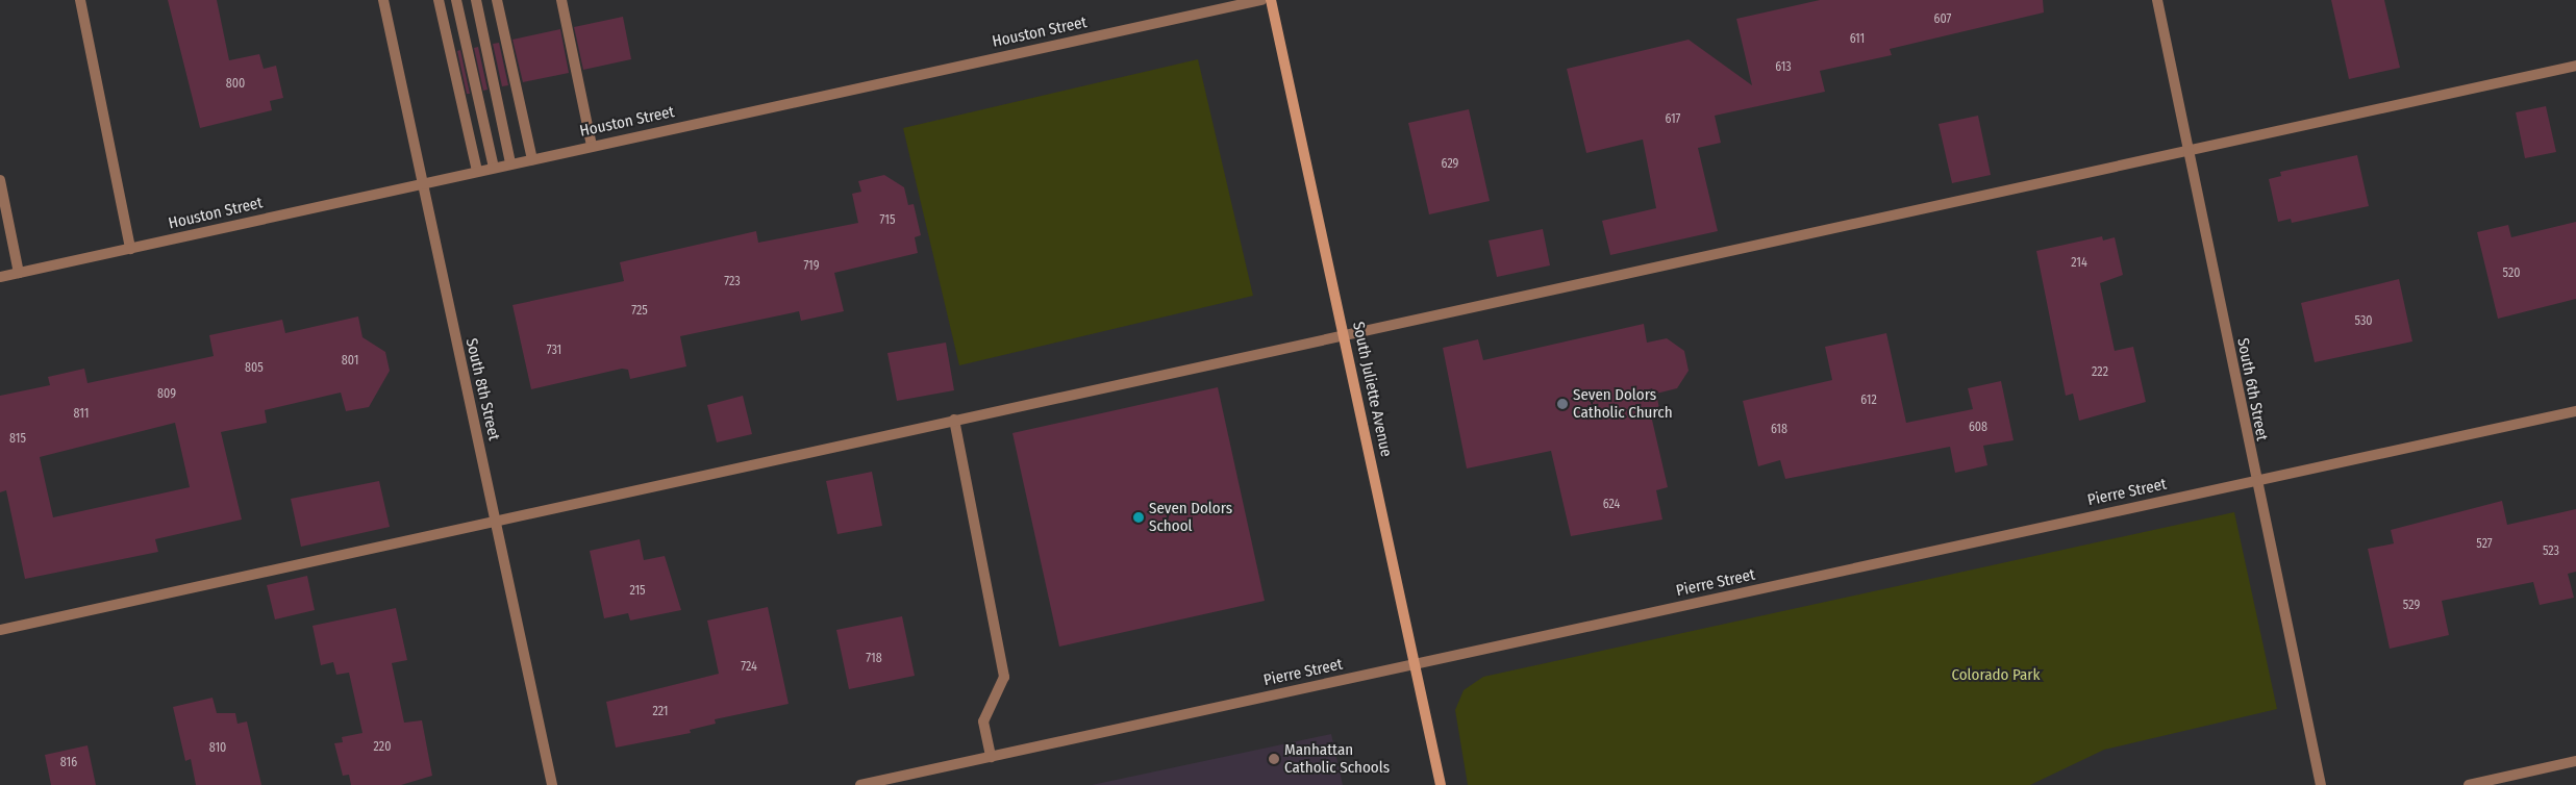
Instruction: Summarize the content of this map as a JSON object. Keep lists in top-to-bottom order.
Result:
{
  "streets": {
    "street": [
      "Houston Street",
      "South 8th Street",
      "South Juliette Avenue",
      "South 6th Street",
      "Pierre Street"
    ]
  },
  "crossings": [
    ["Houston Street", "South 8th Street"],
    ["South Juliette Avenue", "Pierre Street"],
    ["South 6th Street", "Pierre Street"]
  ],
  "parks": ["Colorado Park"],
  "places": ["Seven Dolors Catholic Church", "Seven Dolors School", "Manhattan Catholic Schools"],
  "house_numbers": [
    "607",
    "611",
    "613",
    "800",
    "617",
    "629",
    "715",
    "214",
    "719",
    "520",
    "723",
    "725",
    "530",
    "731",
    "801",
    "805",
    "222",
    "809",
    "612",
    "811",
    "608",
    "618",
    "815",
    "624",
    "527",
    "523",
    "215",
    "529",
    "718",
    "724",
    "221",
    "220",
    "810",
    "816"
  ]
}
